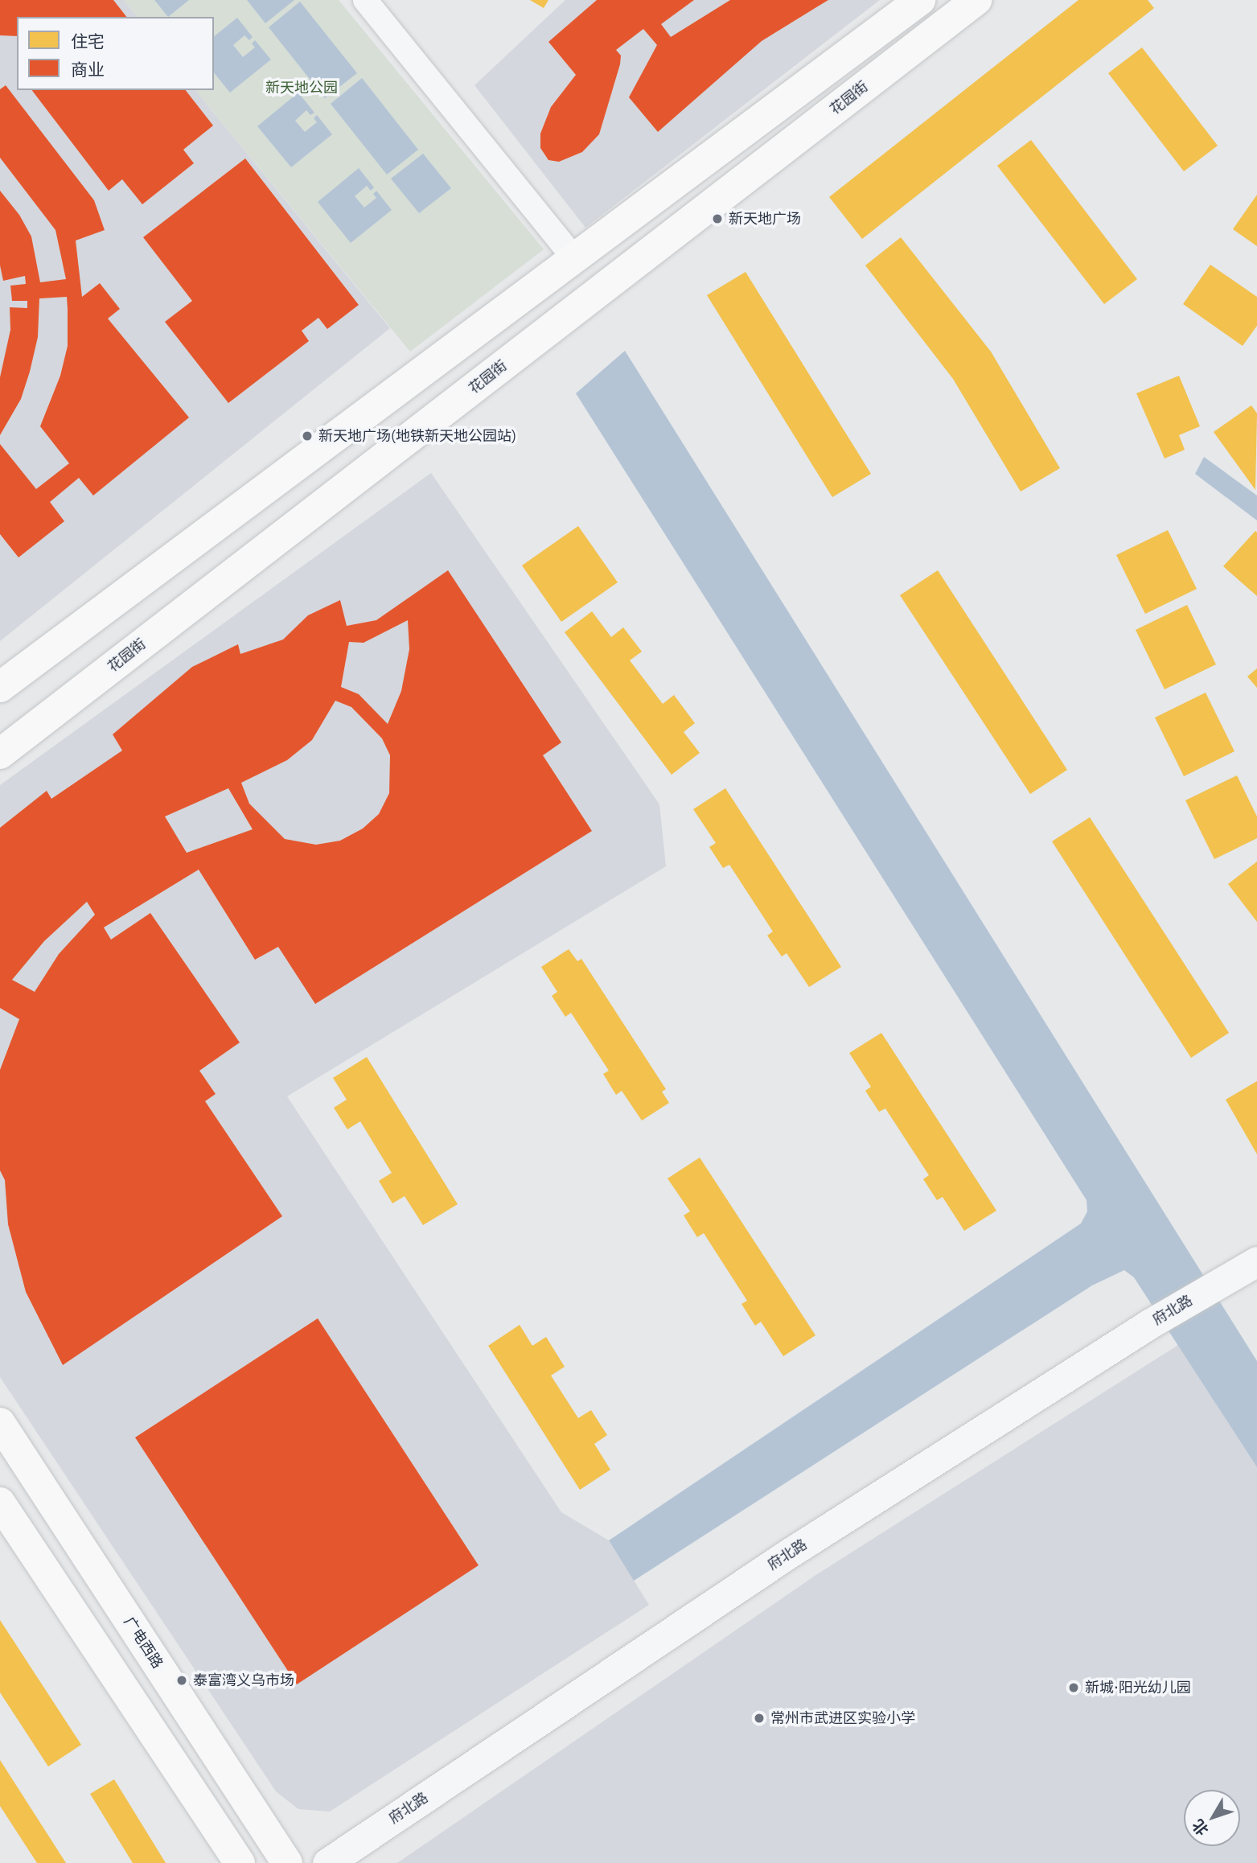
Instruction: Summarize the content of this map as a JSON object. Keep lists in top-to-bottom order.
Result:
{
  "streets": {
    "main road": ["花园街", "广电西路"],
    "street": ["府北路"]
  },
  "parks": ["新天地公园"],
  "places": [
    "新天地广场",
    "新天地广场(地铁新天地公园站)",
    "泰富湾义乌市场",
    "新城·阳光幼儿园",
    "常州市武进区实验小学"
  ],
  "legend": ["住宅", "商业"],
  "north": "bottom left"
}
